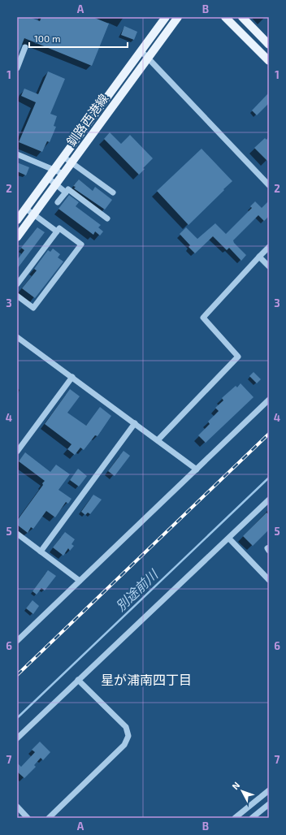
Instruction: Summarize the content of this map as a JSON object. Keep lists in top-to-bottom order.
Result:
{
  "streets": {
    "main road": ["釧路西港線"]
  },
  "districts": ["星が浦南四丁目"],
  "water": ["別途前川"],
  "scale_bar": "100 m",
  "north": "top left",
  "grid": {
    "columns": ["A", "B"],
    "rows": [
      "1",
      "2",
      "3",
      "4",
      "5",
      "6",
      "7"
    ]
  }
}
